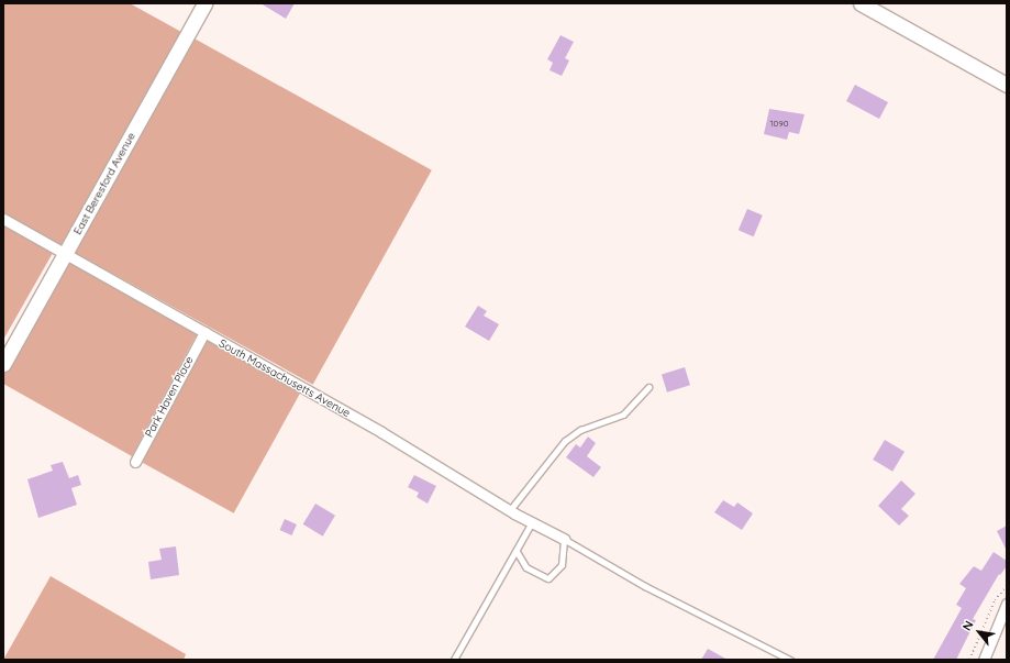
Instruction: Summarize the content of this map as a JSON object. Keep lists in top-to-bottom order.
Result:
{
  "streets": {
    "street": ["East Beresford Avenue", "South Massachusetts Avenue", "Park Haven Place"]
  },
  "crossings": [
    ["East Beresford Avenue", "South Massachusetts Avenue"],
    ["South Massachusetts Avenue", "Park Haven Place"]
  ],
  "house_numbers": ["1090"],
  "north": "top left"
}
